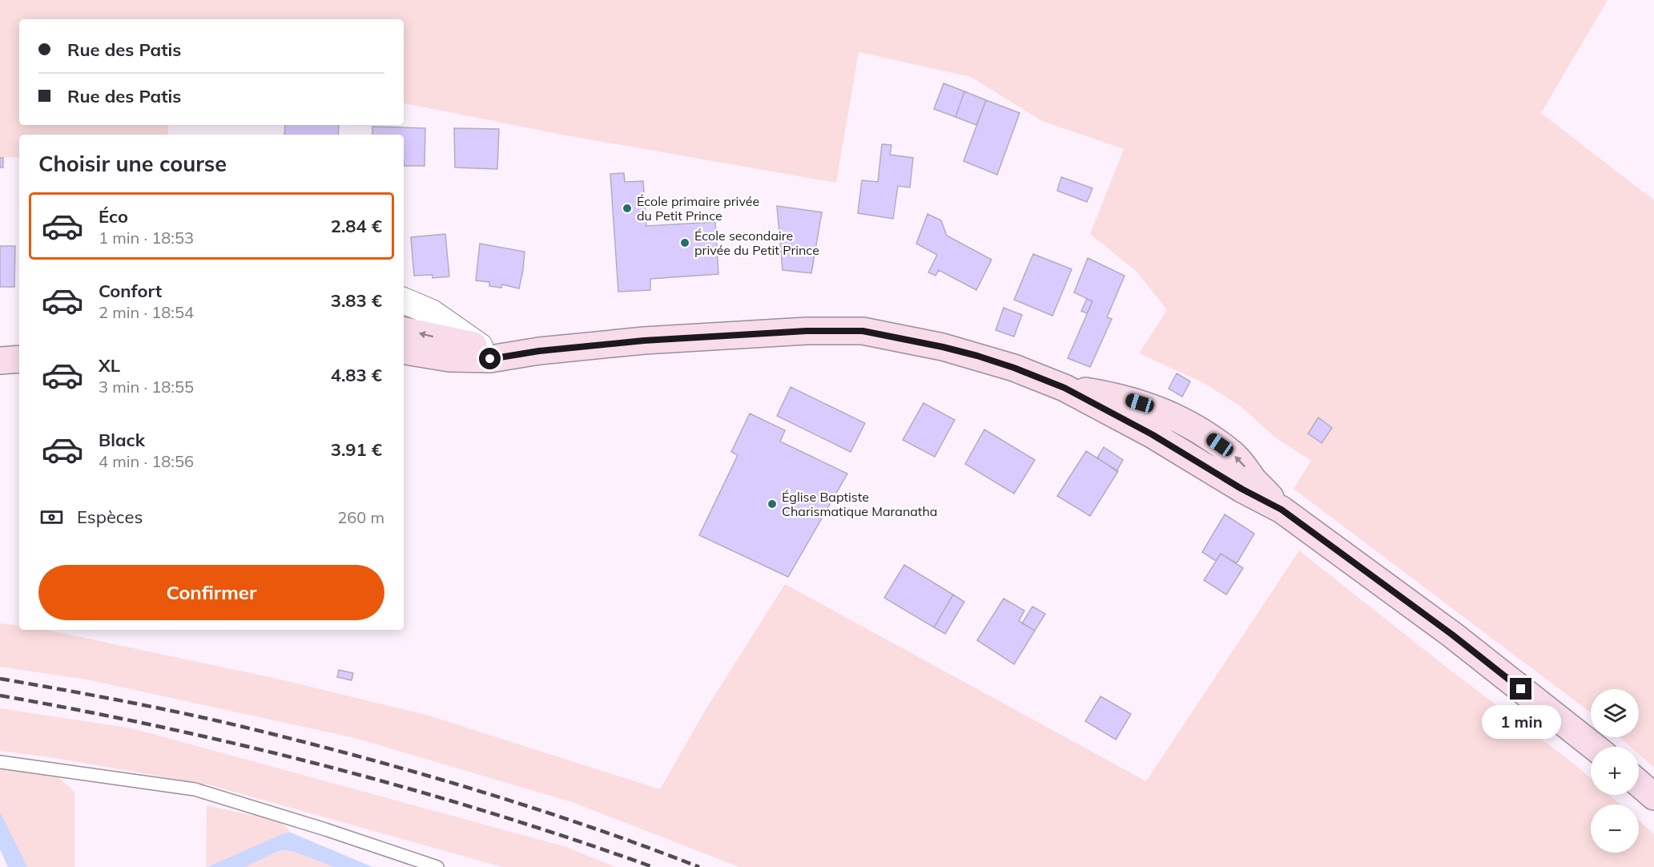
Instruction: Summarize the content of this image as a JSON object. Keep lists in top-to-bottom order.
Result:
{
  "places": ["École primaire privée du Petit Prince", "École secondaire privée du Petit Prince", "Église Baptiste Charismatique Maranatha"],
  "page": {
    "banner": ["Rue des Patis", "Rue des Patis"],
    "heading": "Choisir une course",
    "list": [
      {
        "name": "Éco",
        "note": "1 min · 18:53",
        "value": "2.84 €"
      },
      {
        "name": "Confort",
        "note": "2 min · 18:54",
        "value": "3.83 €"
      },
      {
        "name": "XL",
        "note": "3 min · 18:55",
        "value": "4.83 €"
      },
      {
        "name": "Black",
        "note": "4 min · 18:56",
        "value": "3.91 €"
      }
    ],
    "pay": ["Espèces", "260 m"],
    "buttons": "Confirmer",
    "map_buttons": ["+", "−"],
    "bubble": "1 min"
  }
}
